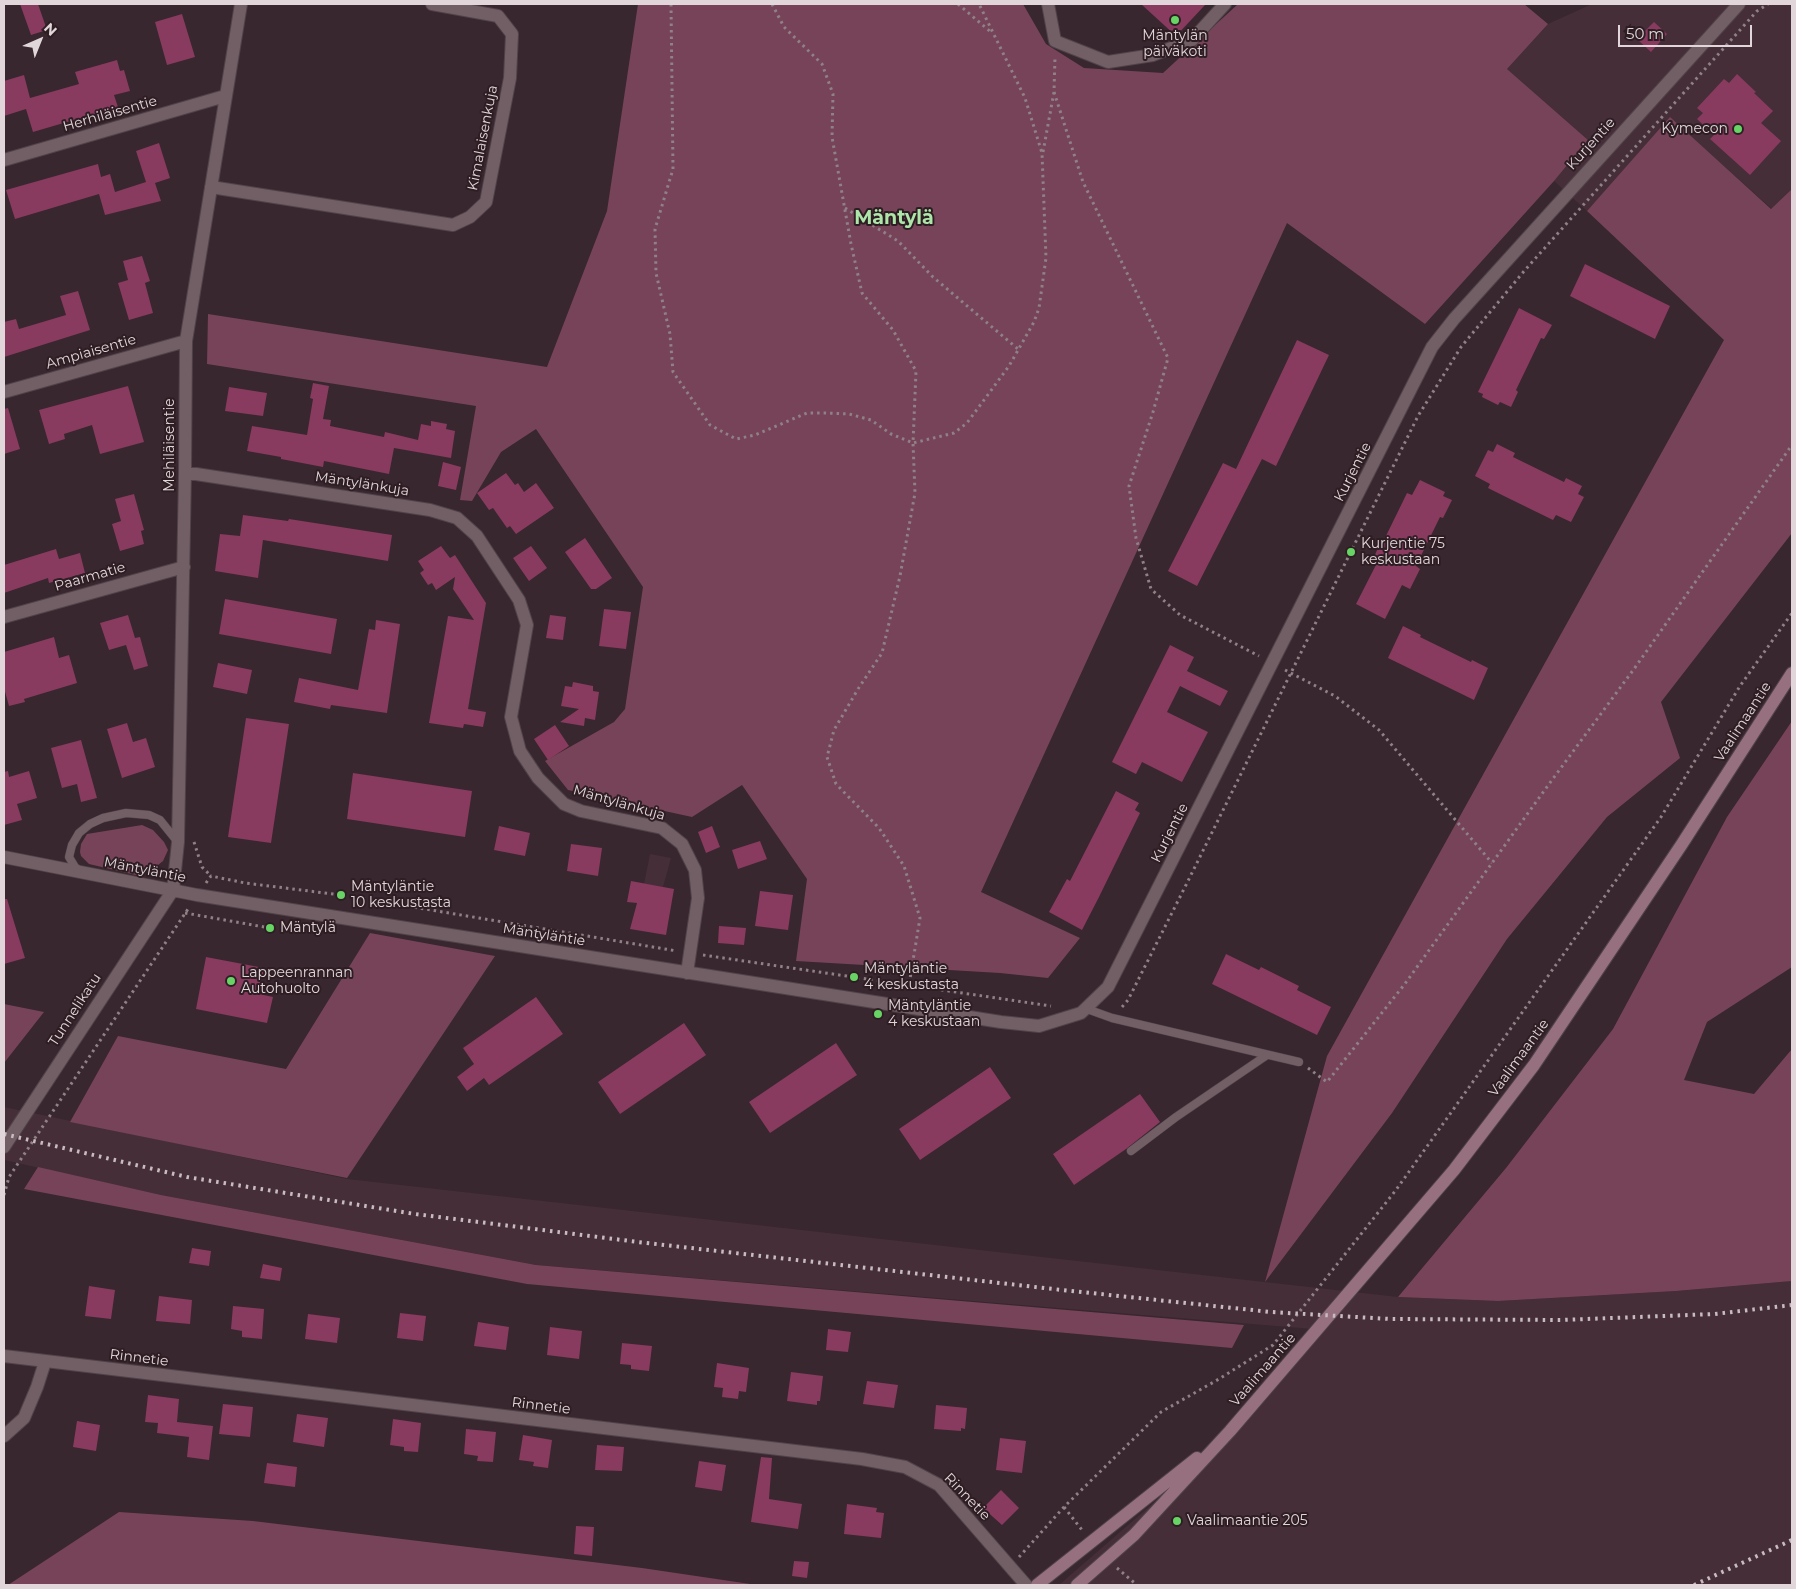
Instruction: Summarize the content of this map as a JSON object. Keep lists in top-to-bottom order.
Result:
{
  "streets": {
    "main road": ["Vaalimaantie"],
    "street": [
      "Herhiläisentie",
      "Kimalaisenkuja",
      "Kurjentie",
      "Ampiaisentie",
      "Mehiläisentie",
      "Mäntylänkuja",
      "Paarmatie",
      "Mäntyläntie",
      "Tunnelikatu",
      "Rinnetie"
    ]
  },
  "crossings": [
    ["Herhiläisentie", "Mehiläisentie"],
    ["Kimalaisenkuja", "Mehiläisentie"],
    ["Kurjentie", "Mäntyläntie"],
    ["Ampiaisentie", "Mehiläisentie"],
    ["Mehiläisentie", "Mäntylänkuja"],
    ["Mehiläisentie", "Paarmatie"],
    ["Mehiläisentie", "Mäntyläntie"],
    ["Mehiläisentie", "Tunnelikatu"],
    ["Mäntylänkuja", "Mäntyläntie"],
    ["Mäntyläntie", "Tunnelikatu"]
  ],
  "districts": ["Mäntylä"],
  "places": [
    "Mäntylän päiväkoti",
    "Kymecon",
    "Kurjentie 75 keskustaan",
    "Mäntyläntie 10 keskustasta",
    "Mäntylä",
    "Mäntyläntie 4 keskustasta",
    "Lappeenrannan Autohuolto",
    "Mäntyläntie 4 keskustaan",
    "Vaalimaantie 205"
  ],
  "scale_bar": "50 m",
  "north": "top right"
}
